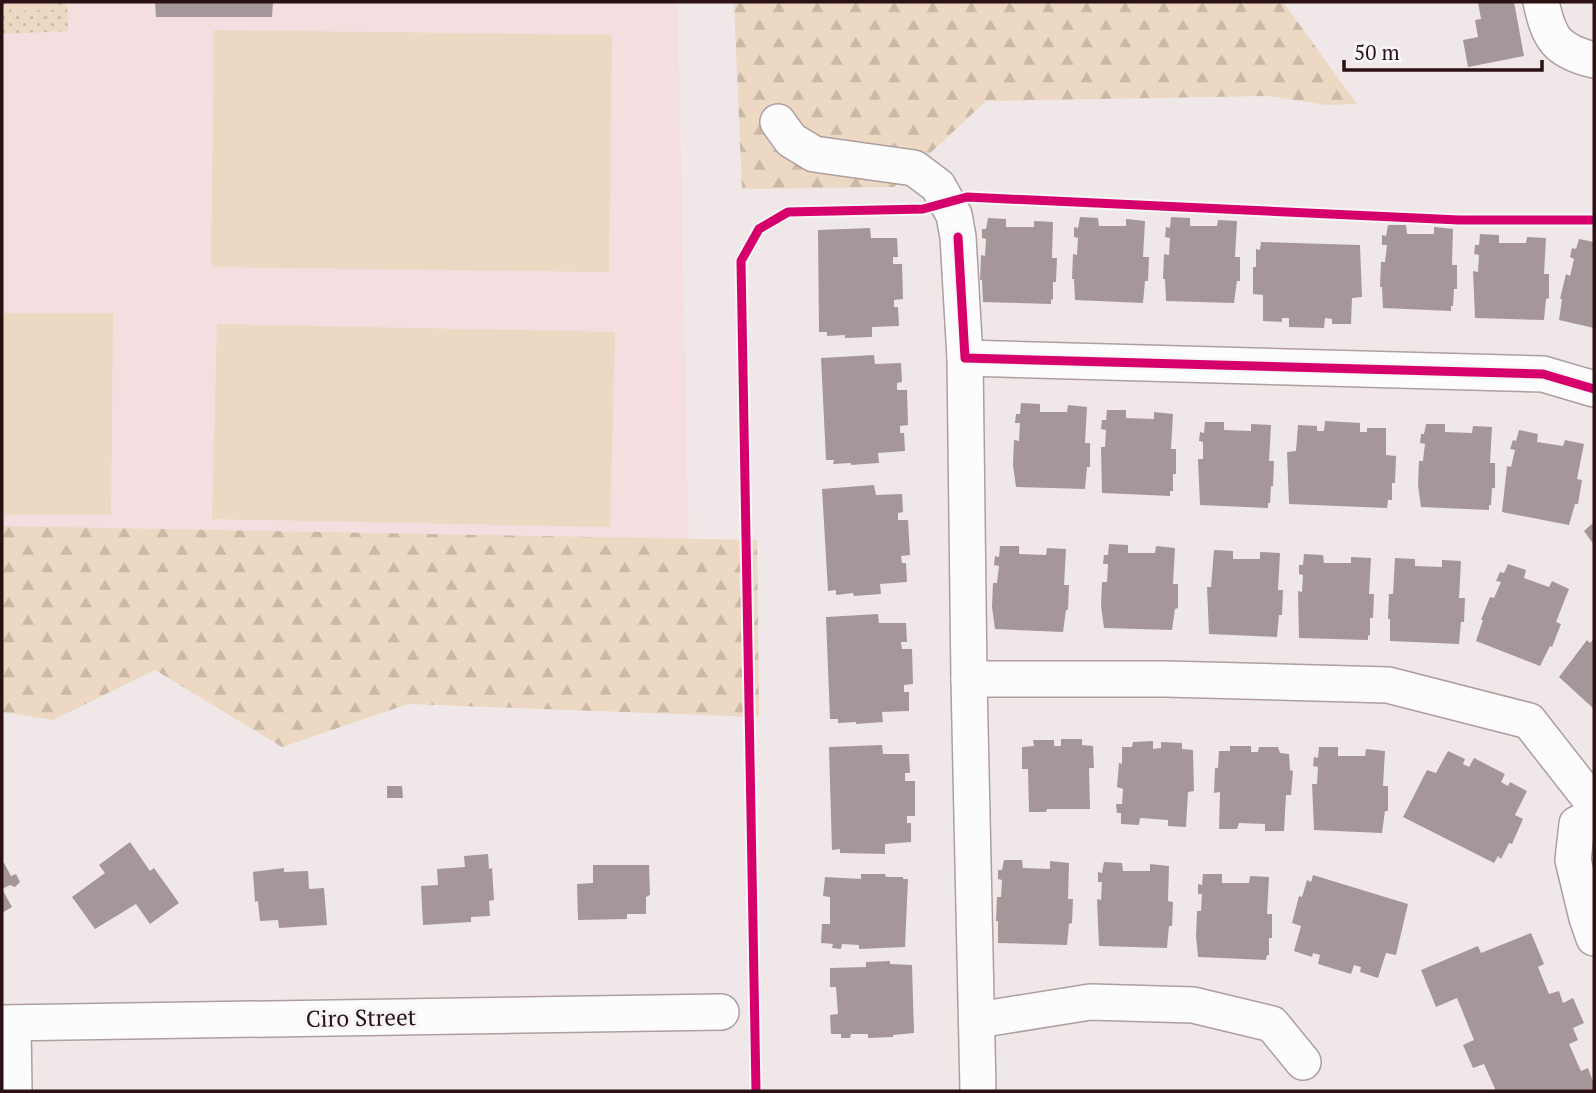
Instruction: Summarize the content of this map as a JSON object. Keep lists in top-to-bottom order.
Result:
{
  "streets": {
    "street": ["Ciro Street"]
  },
  "scale_bar": "50 m"
}
